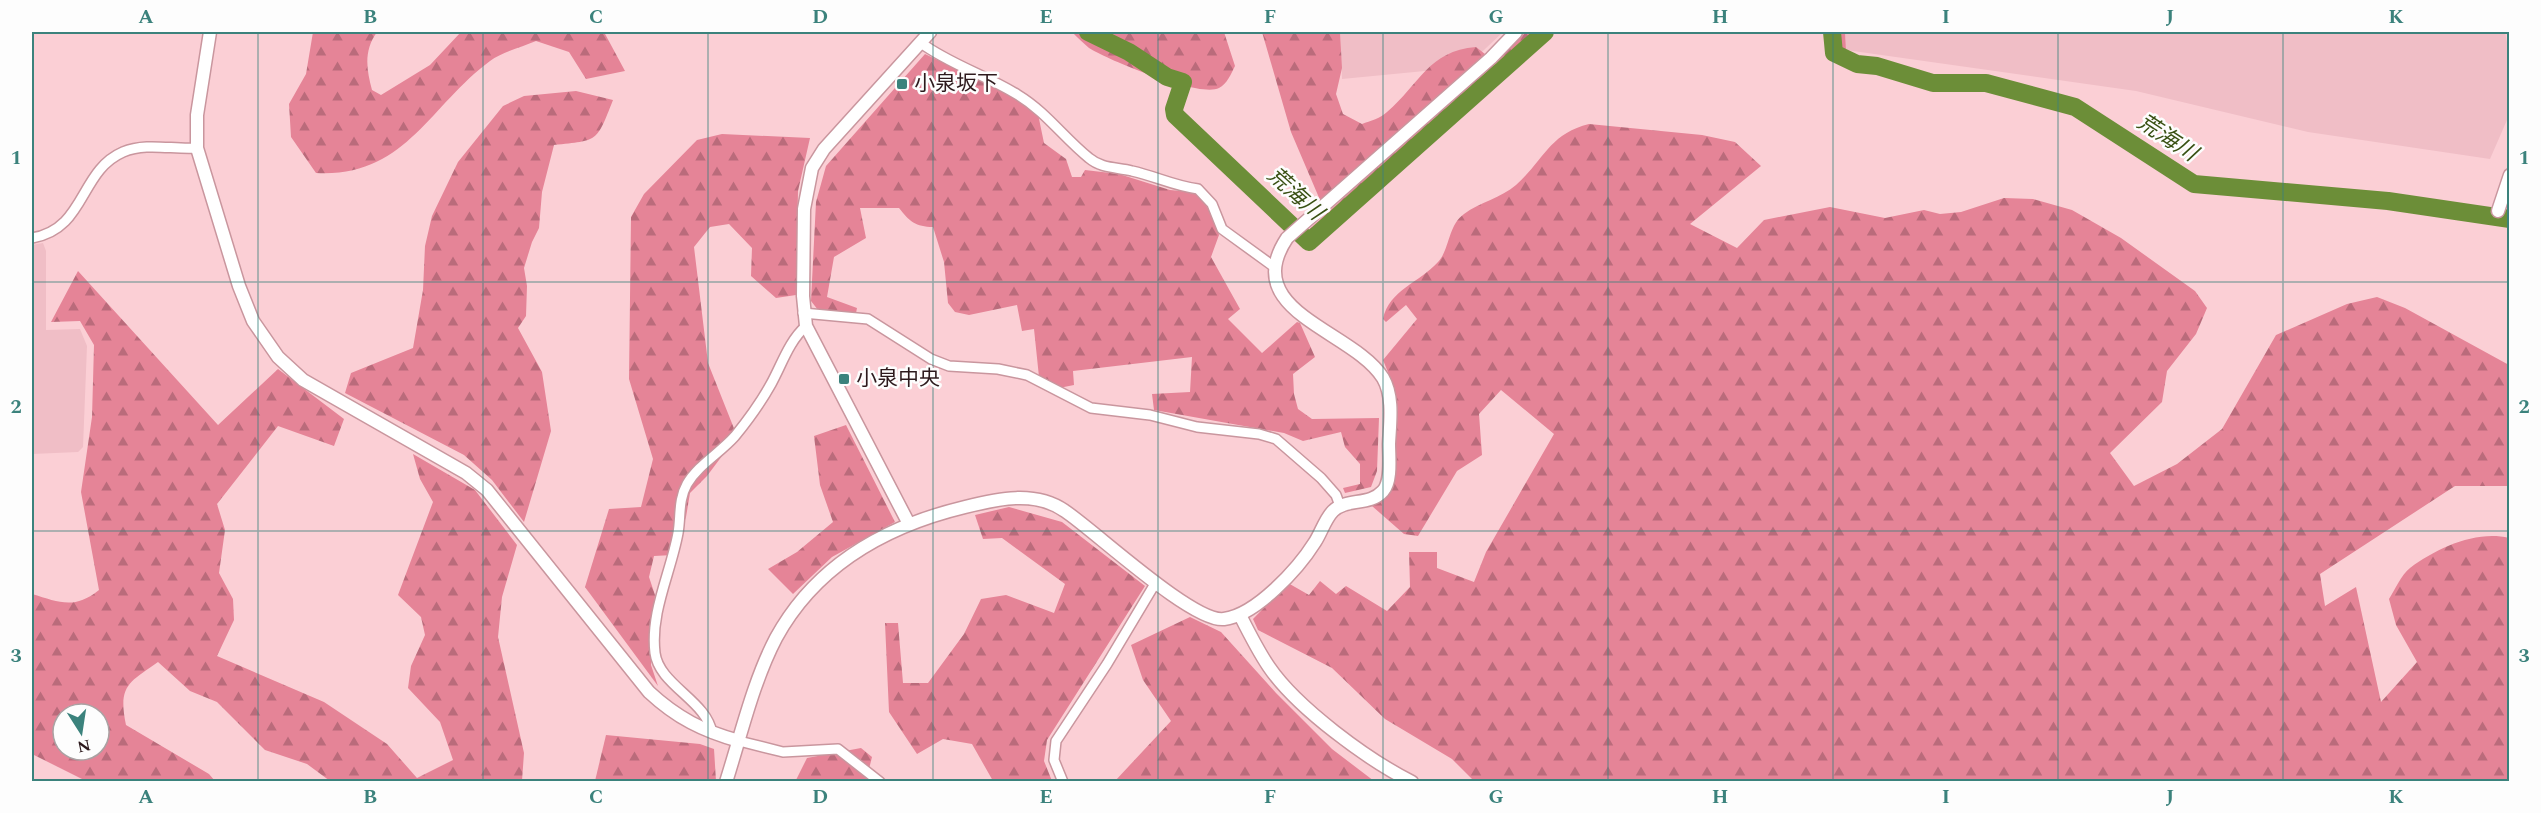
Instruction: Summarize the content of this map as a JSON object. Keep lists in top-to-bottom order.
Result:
{
  "water": ["荒海川"],
  "places": {
    "transit": ["小泉坂下", "小泉中央"]
  },
  "north": "bottom",
  "grid": {
    "columns": [
      "A",
      "B",
      "C",
      "D",
      "E",
      "F",
      "G",
      "H",
      "I",
      "J",
      "K"
    ],
    "rows": ["1", "2", "3"]
  }
}
